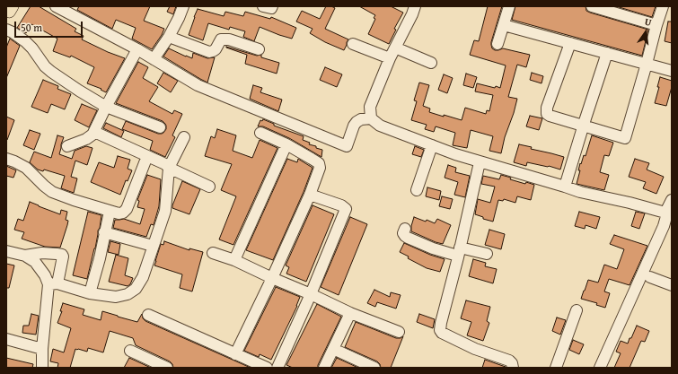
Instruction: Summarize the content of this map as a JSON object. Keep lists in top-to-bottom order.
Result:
{
  "scale_bar": "50 m",
  "north": "top"
}
